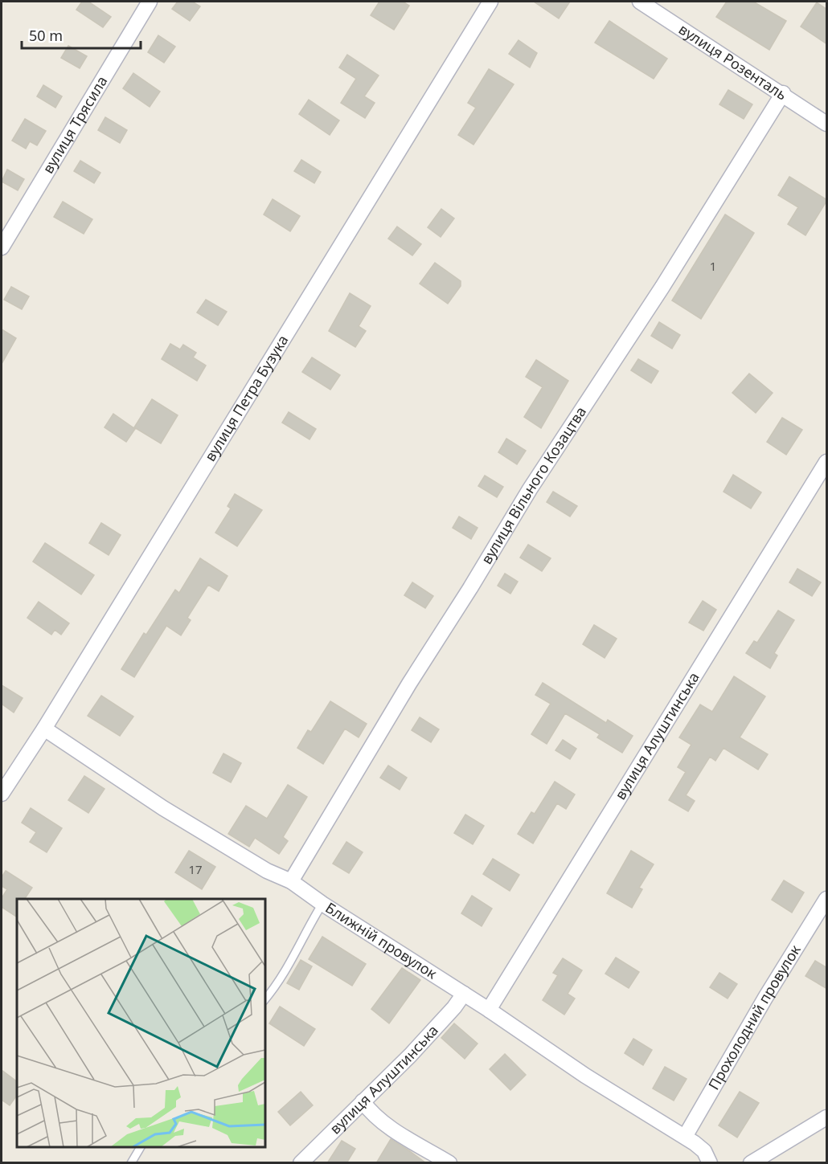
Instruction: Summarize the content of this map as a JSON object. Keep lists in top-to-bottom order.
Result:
{
  "streets": {
    "street": [
      "вулиця Розенталь",
      "вулиця Трясила",
      "вулиця Петра Бузука",
      "вулиця Вільного Козацтва",
      "вулиця Алуштинська",
      "Ближній провулок",
      "Прохолодний провулок"
    ]
  },
  "crossings": [
    ["вулиця Розенталь", "вулиця Вільного Козацтва"],
    ["вулиця Петра Бузука", "Ближній провулок"],
    ["вулиця Вільного Козацтва", "Ближній провулок"],
    ["вулиця Алуштинська", "Ближній провулок"],
    ["Ближній провулок", "Прохолодний провулок"]
  ],
  "house_numbers": ["1", "17"],
  "scale_bar": "50 m"
}
